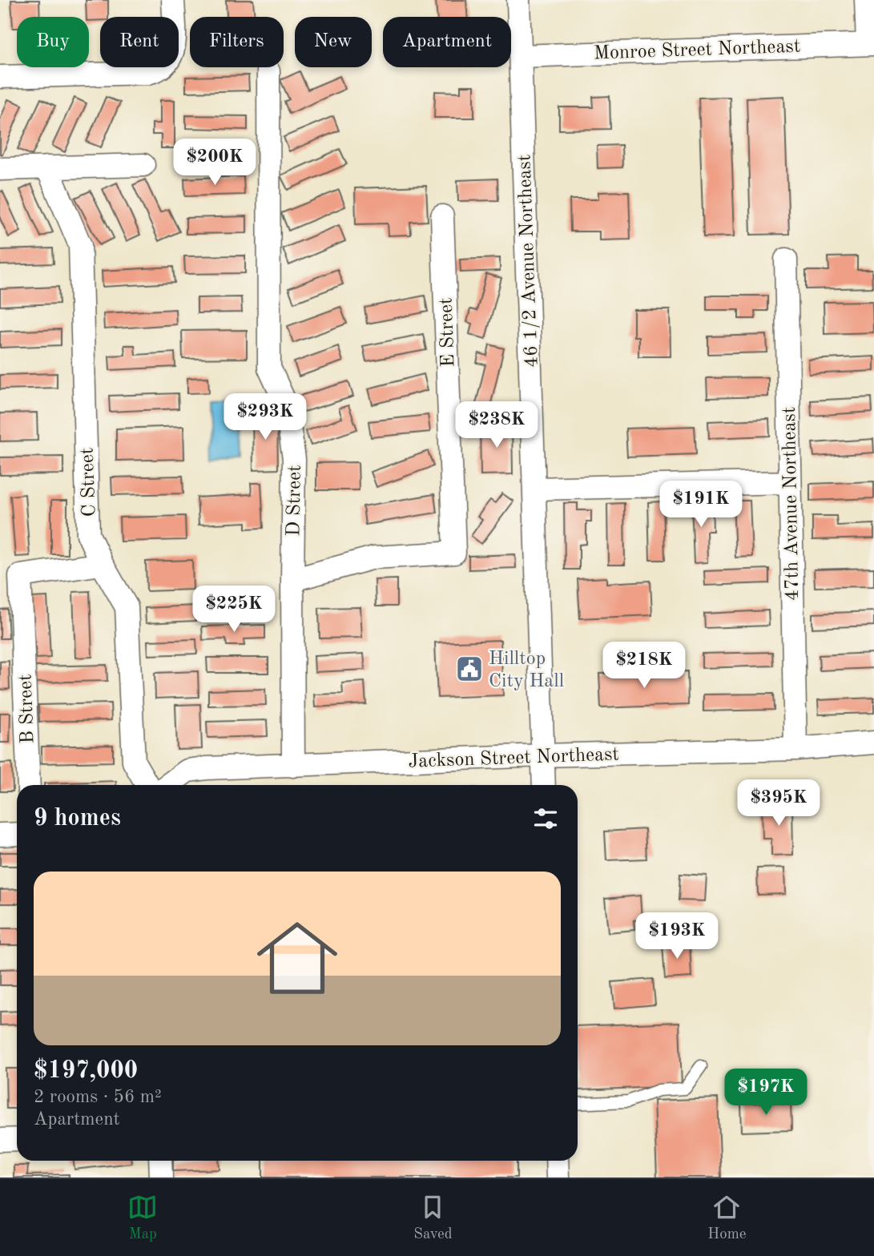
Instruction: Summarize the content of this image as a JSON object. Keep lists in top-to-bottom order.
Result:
{
  "streets": {
    "street": [
      "Monroe Street Northeast",
      "46 1/2 Avenue Northeast",
      "E Street",
      "C Street",
      "D Street",
      "47th Avenue Northeast",
      "B Street",
      "Jackson Street Northeast"
    ]
  },
  "crossings": [
    ["Monroe Street Northeast", "46 1/2 Avenue Northeast"],
    ["46 1/2 Avenue Northeast", "Jackson Street Northeast"],
    ["E Street", "D Street"],
    ["C Street", "B Street"],
    ["D Street", "Jackson Street Northeast"],
    ["47th Avenue Northeast", "Jackson Street Northeast"]
  ],
  "places": {
    "public building": ["Hilltop City Hall"]
  },
  "page": {
    "chip": [
      "Buy",
      "Rent",
      "Filters",
      "New",
      "Apartment"
    ],
    "price": [
      "$200K",
      "$293K",
      "$238K",
      "$191K",
      "$225K",
      "$218K",
      "$395K",
      "$193K",
      "$197K"
    ],
    "heading": "9 homes",
    "list": [
      {
        "name": "$197,000",
        "note": "2 rooms · 56 m² · Apartment"
      }
    ],
    "tabs": ["Map", "Saved", "Home"]
  }
}
